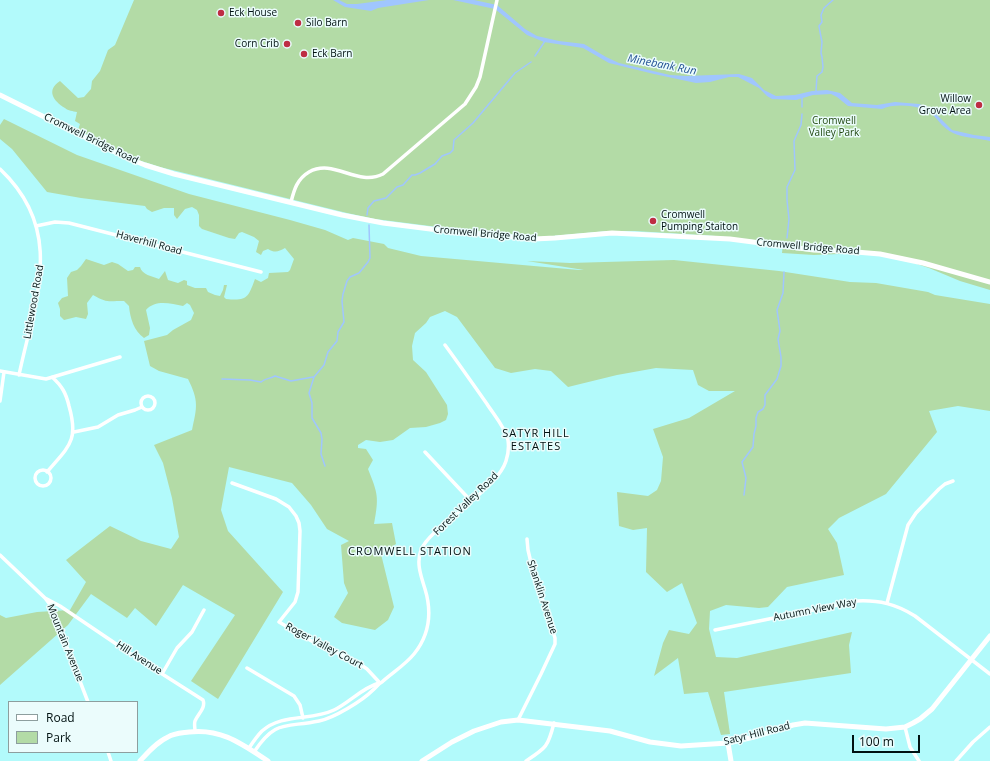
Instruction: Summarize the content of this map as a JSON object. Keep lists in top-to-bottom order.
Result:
{
  "streets": {
    "main road": ["Cromwell Bridge Road", "Satyr Hill Road"],
    "street": [
      "Haverhill Road",
      "Littlewood Road",
      "Forest Valley Road",
      "Shanklin Avenue",
      "Autumn View Way",
      "Mountain Avenue",
      "Roger Valley Court",
      "Hill Avenue"
    ]
  },
  "crossings": [
    ["Haverhill Road", "Littlewood Road"],
    ["Forest Valley Road", "Roger Valley Court"],
    ["Shanklin Avenue", "Satyr Hill Road"],
    ["Autumn View Way", "Satyr Hill Road"],
    ["Mountain Avenue", "Hill Avenue"]
  ],
  "districts": ["SATYR HILL ESTATES", "CROMWELL STATION"],
  "water": ["Minebank Run"],
  "parks": ["Cromwell Valley Park"],
  "places": [
    "Eck House",
    "Silo Barn",
    "Corn Crib",
    "Eck Barn",
    "Willow Grove Area",
    "Cromwell Pumping Staiton"
  ],
  "legend": ["Road", "Park"],
  "scale_bar": "100 m"
}
